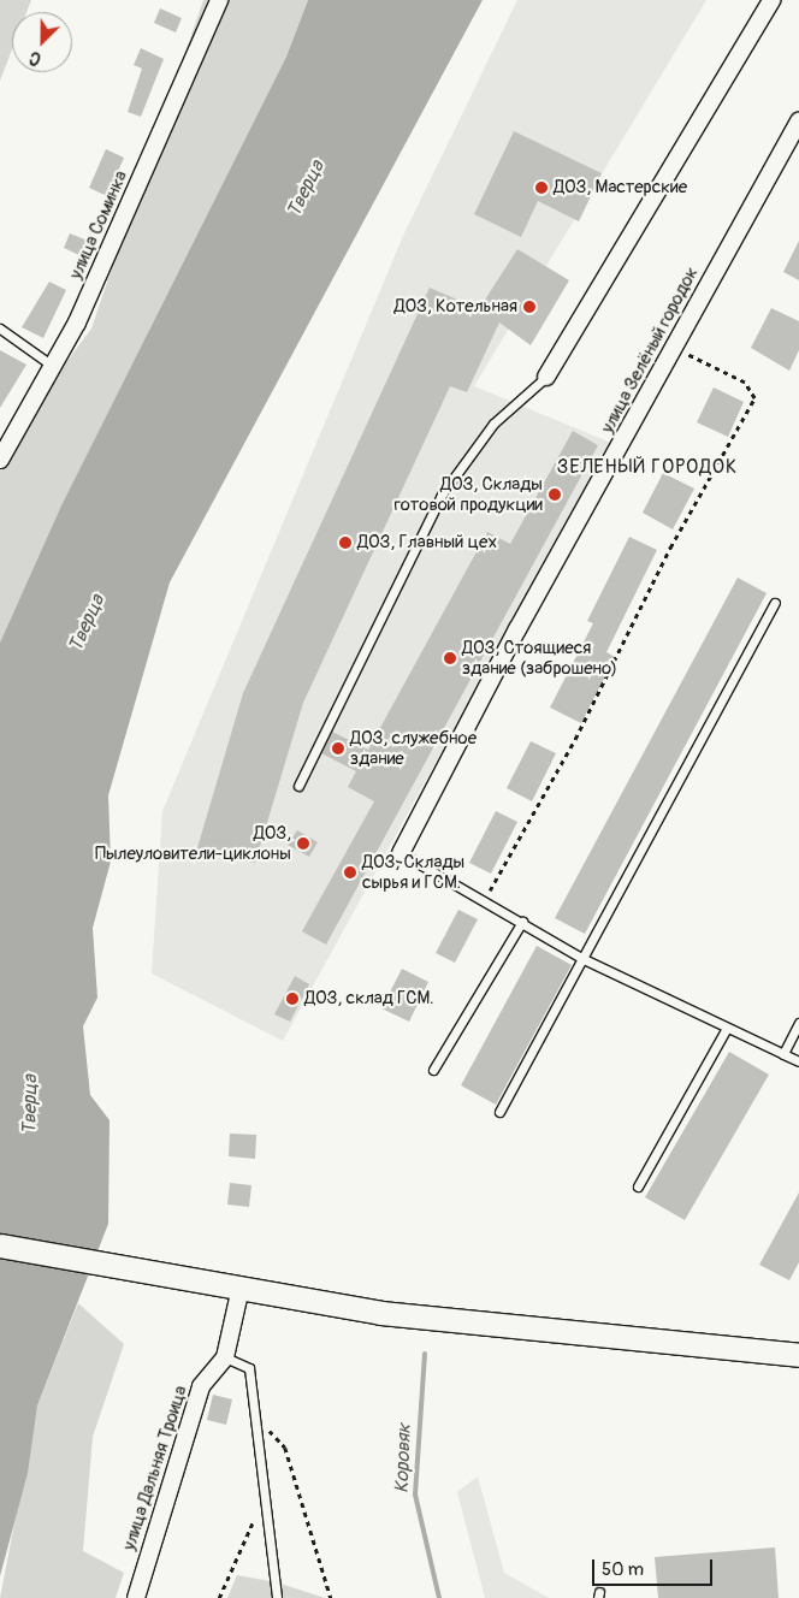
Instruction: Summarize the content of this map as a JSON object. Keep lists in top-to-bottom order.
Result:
{
  "streets": {
    "street": ["улица Соминка", "улица Зелёный городок", "улица Дальняя Троица"]
  },
  "districts": ["ЗЕЛЕНЫЙ ГОРОДОК"],
  "water": ["Тверца", "Коровяк"],
  "places": [
    "ДОЗ, Мастерские",
    "ДОЗ, Котельная",
    "ДОЗ, Склады готовой продукции",
    "ДОЗ, Главный цех",
    "ДОЗ, Стоящиеся здание (заброшено)",
    "ДОЗ, служебное здание",
    "ДОЗ, Пылеуловители-циклоны",
    "ДОЗ, Склады сырья и ГСМ.",
    "ДОЗ, склад ГСМ."
  ],
  "scale_bar": "50 m",
  "north": "bottom left"
}
